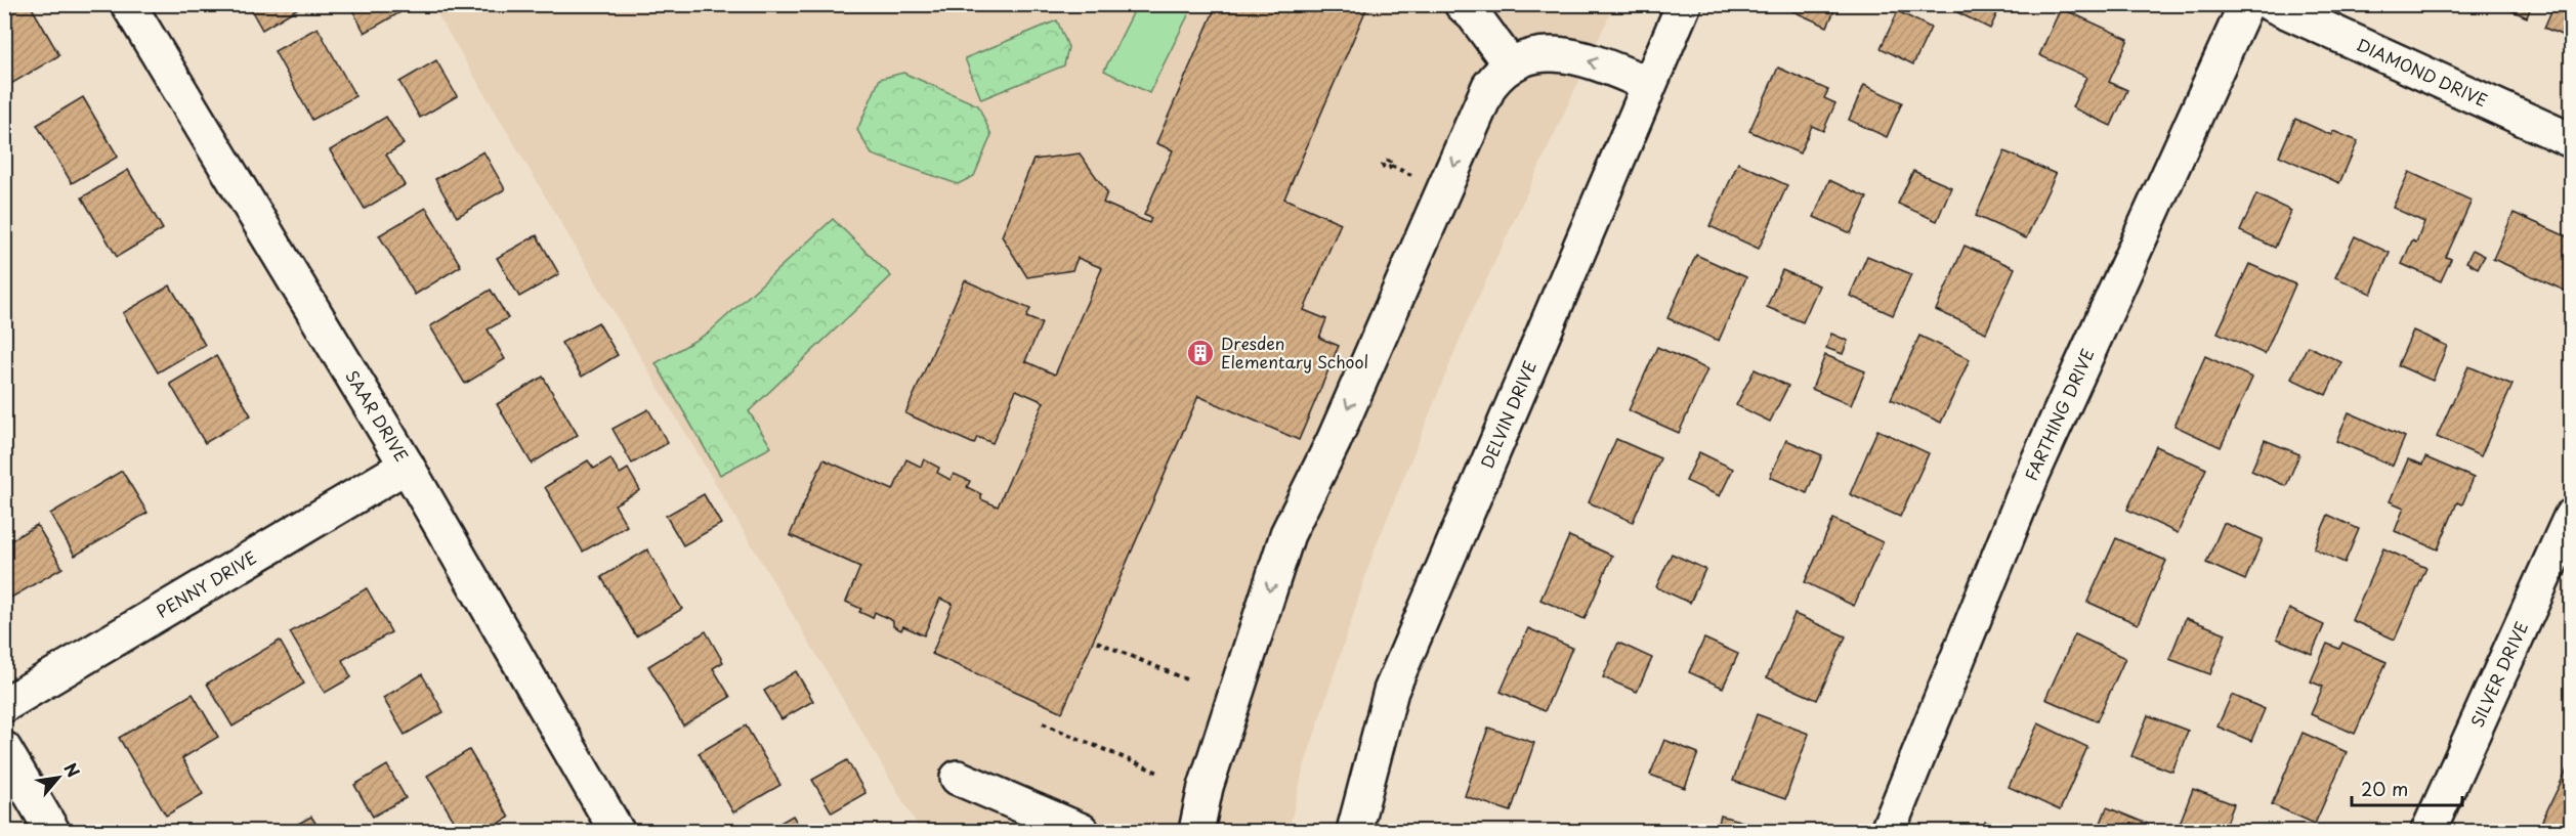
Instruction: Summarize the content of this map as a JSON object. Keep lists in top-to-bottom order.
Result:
{
  "streets": {
    "street": [
      "DIAMOND DRIVE",
      "DELVIN DRIVE",
      "SAAR DRIVE",
      "FARTHING DRIVE",
      "PENNY DRIVE",
      "SILVER DRIVE"
    ]
  },
  "crossings": [
    ["SAAR DRIVE", "PENNY DRIVE"]
  ],
  "places": {
    "building": ["Dresden Elementary School"]
  },
  "scale_bar": "20 m",
  "north": "top right"
}
